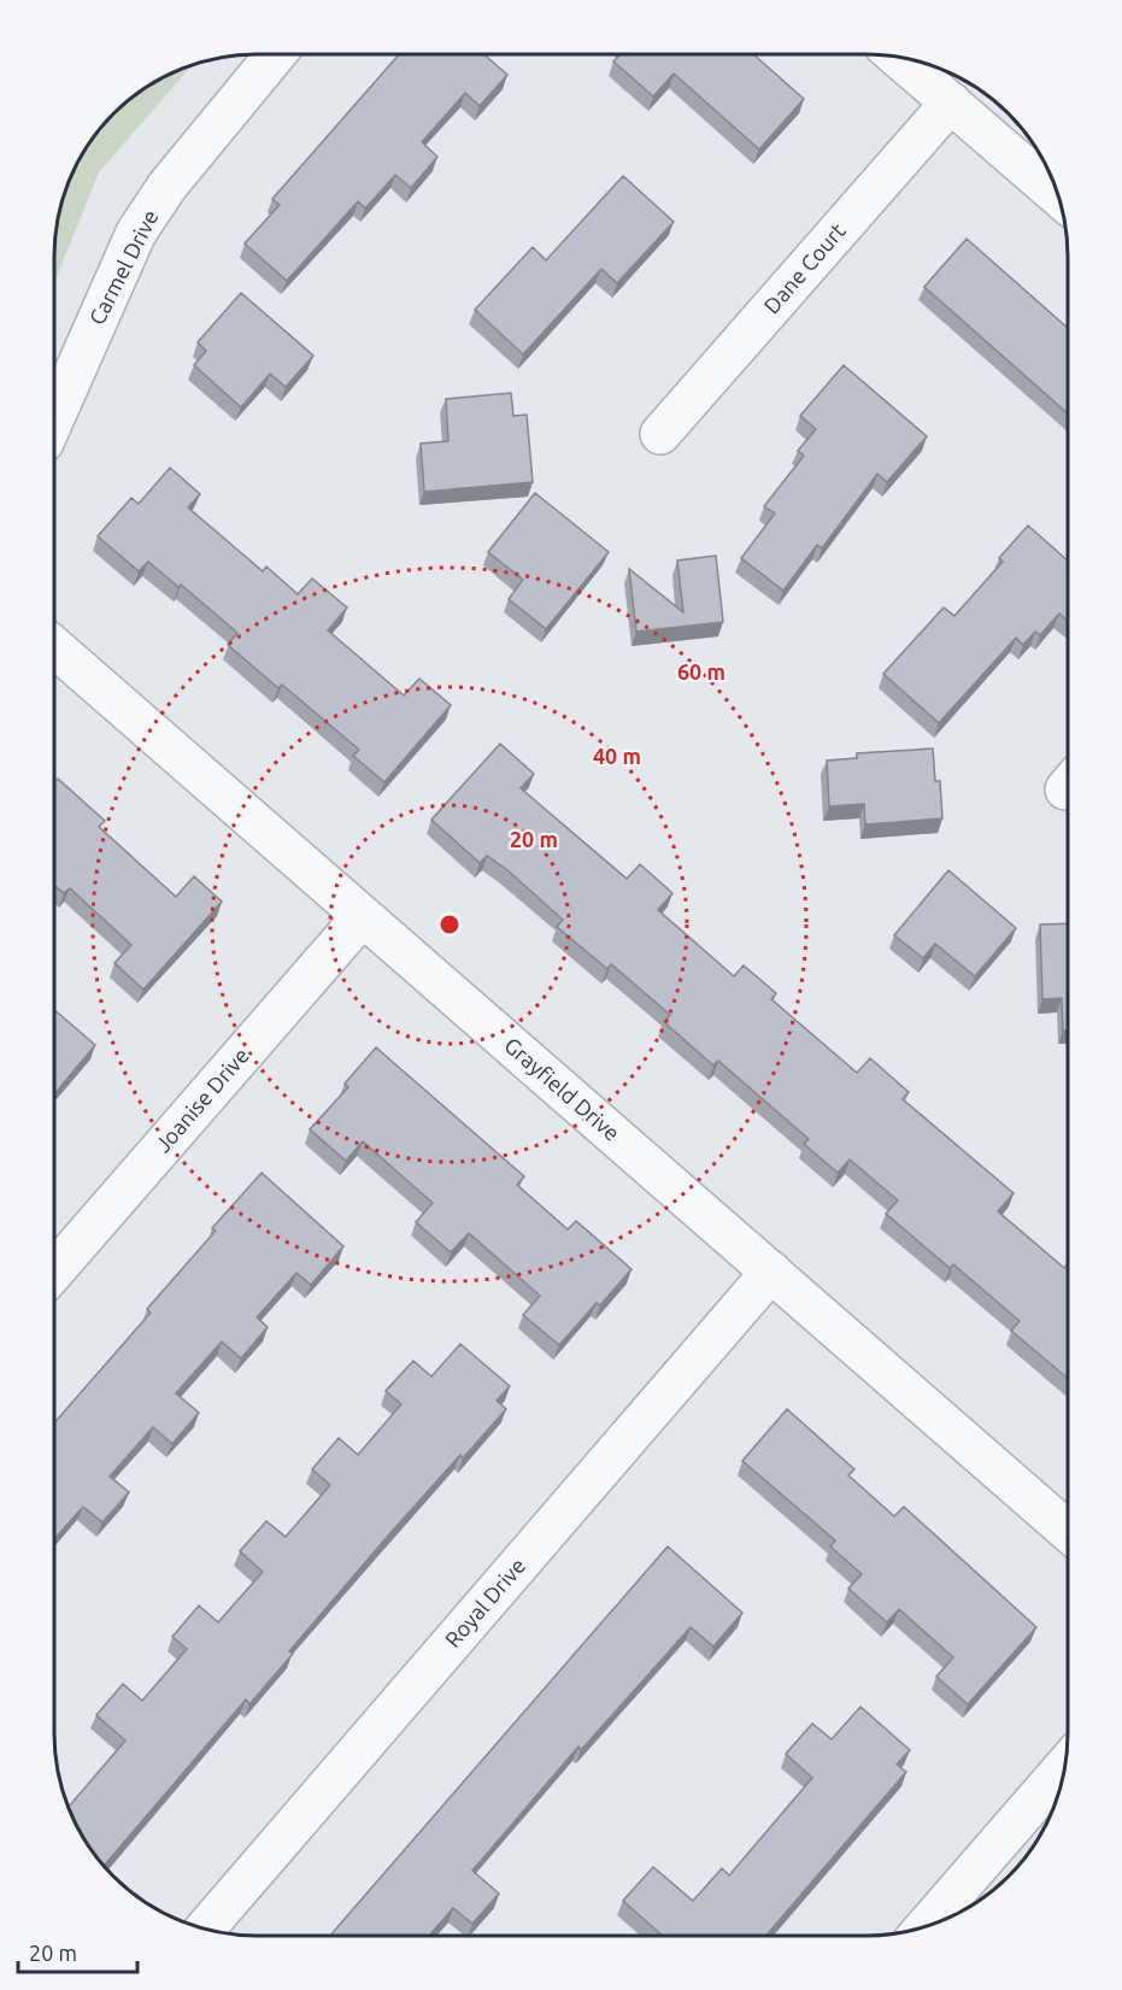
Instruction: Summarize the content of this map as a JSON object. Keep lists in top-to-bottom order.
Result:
{
  "streets": {
    "street": [
      "Carmel Drive",
      "Dane Court",
      "Grayfield Drive",
      "Joanise Drive",
      "Royal Drive"
    ]
  },
  "crossings": [
    ["Grayfield Drive", "Joanise Drive"],
    ["Grayfield Drive", "Royal Drive"]
  ],
  "scale_bar": "20 m",
  "rings": ["60 m", "40 m", "20 m"]
}
